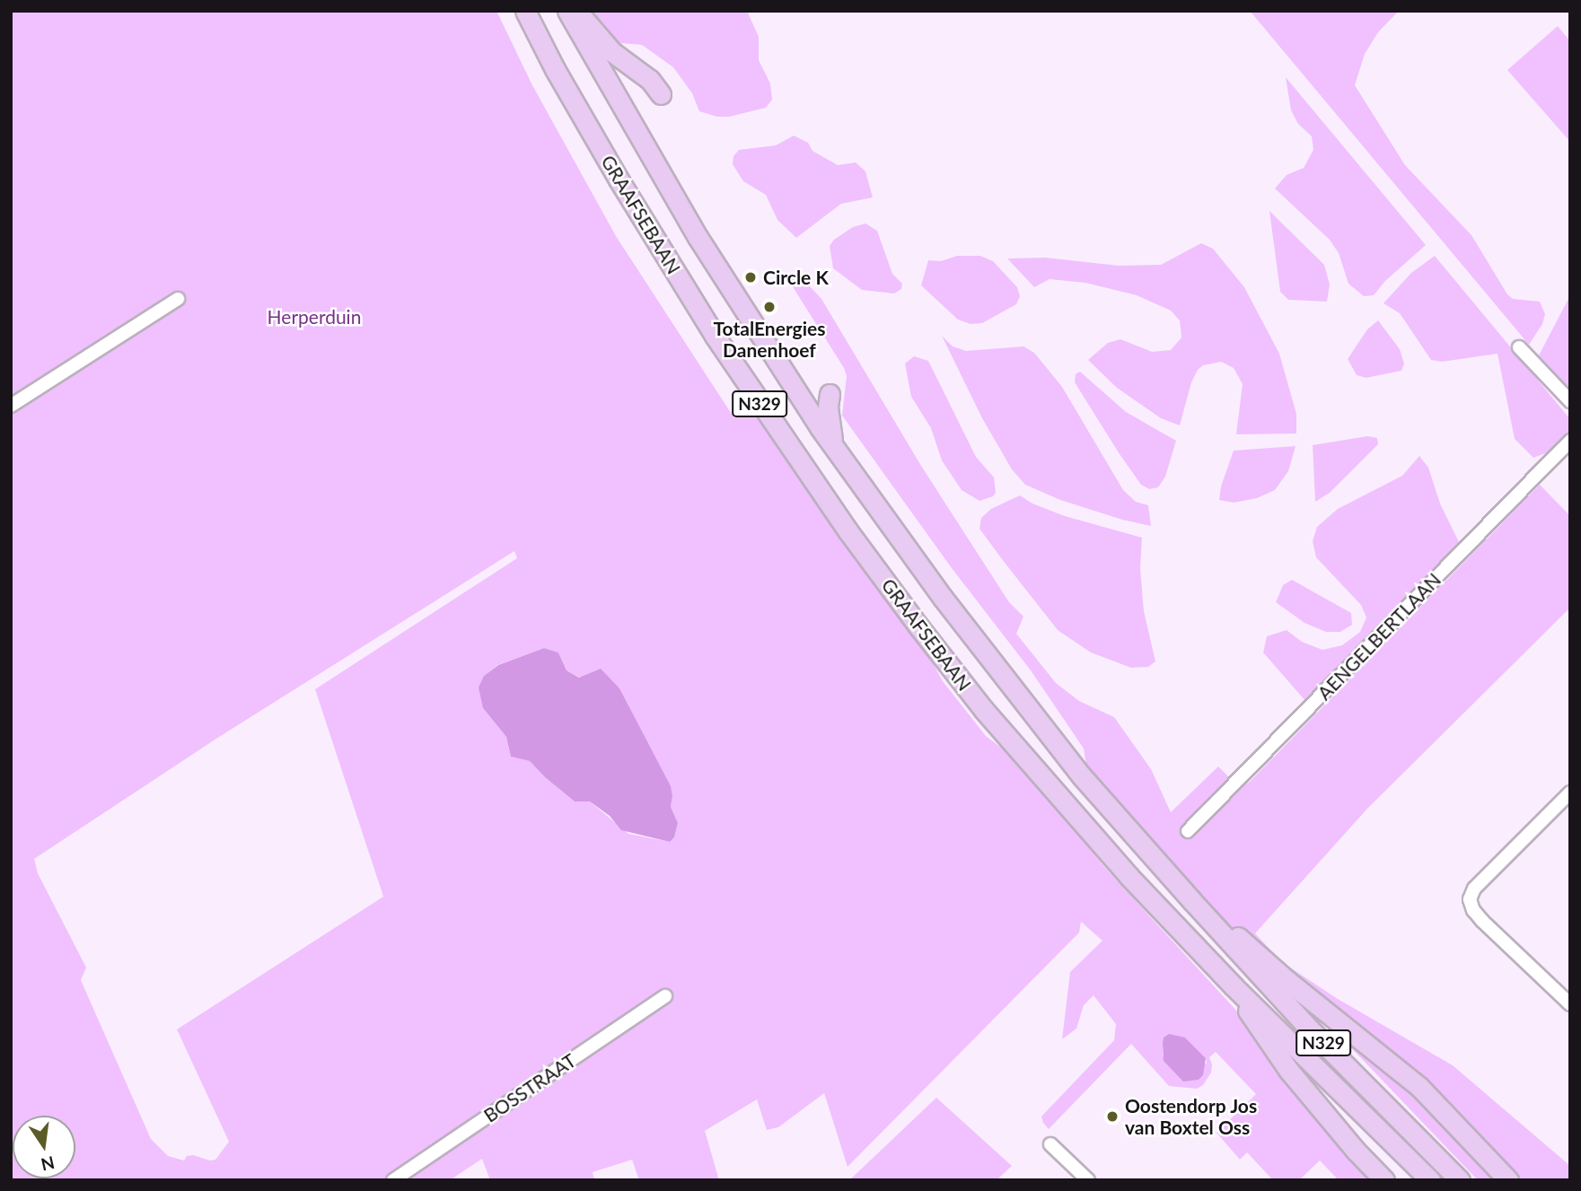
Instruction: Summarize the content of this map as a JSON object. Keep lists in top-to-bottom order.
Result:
{
  "streets": {
    "main road": ["GRAAFSEBAAN", "N329"],
    "street": ["AENGELBERTLAAN", "BOSSTRAAT"]
  },
  "crossings": [
    ["GRAAFSEBAAN", "N329"]
  ],
  "parks": ["Herperduin"],
  "places": ["Circle K", "TotalEnergies Danenhoef", "Oostendorp Jos van Boxtel Oss"],
  "north": "bottom"
}
